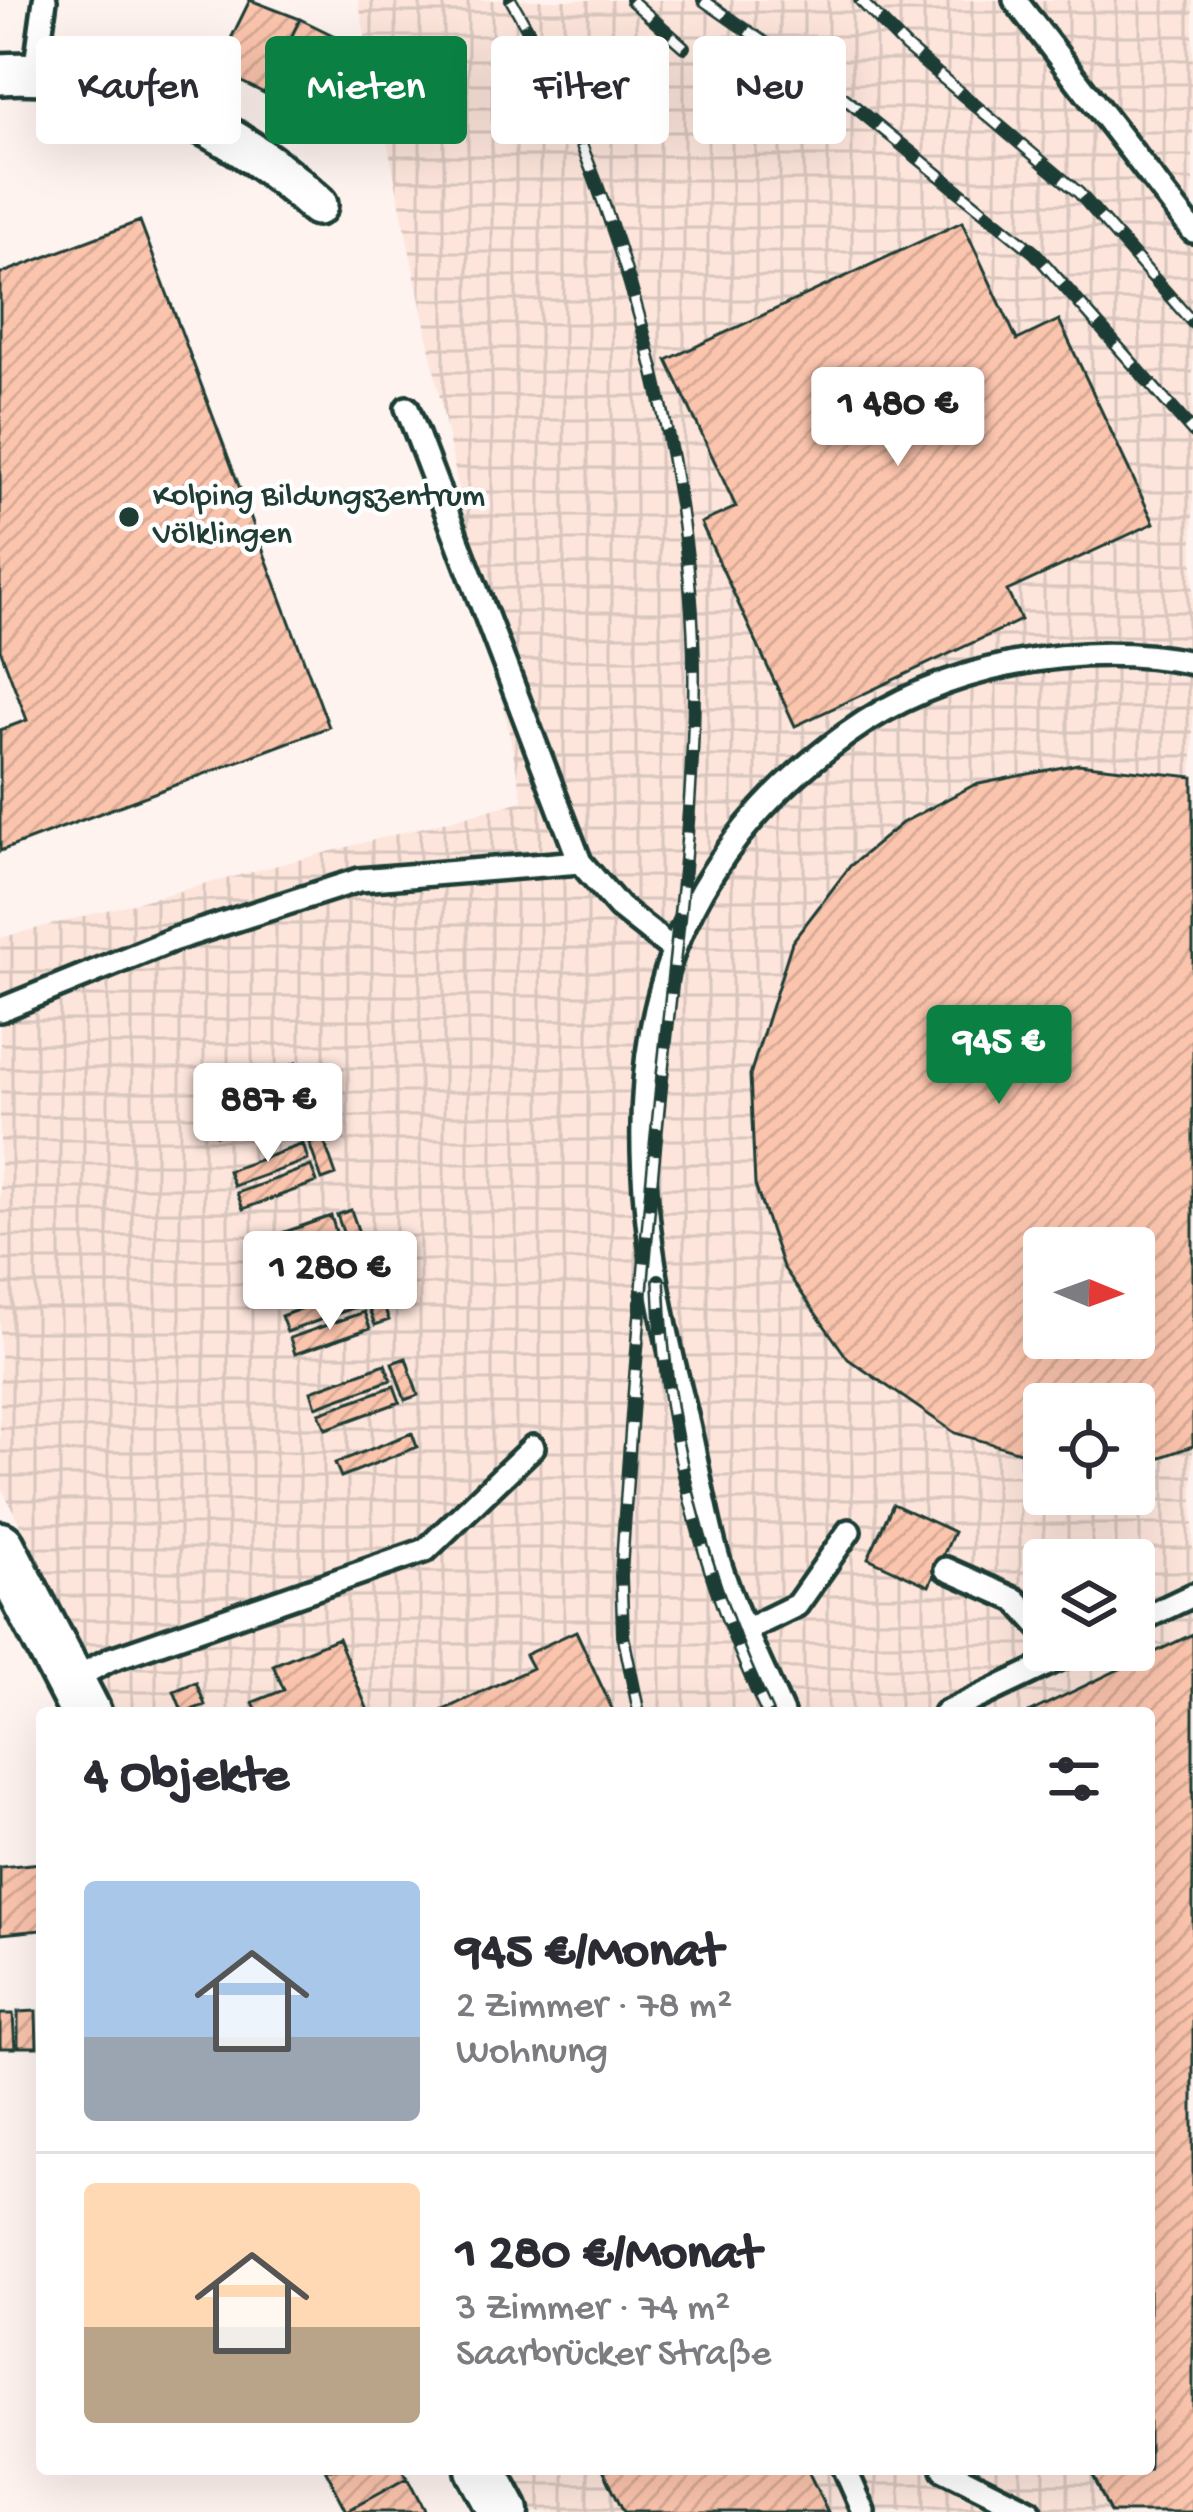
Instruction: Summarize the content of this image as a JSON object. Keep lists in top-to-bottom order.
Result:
{
  "places": ["Kolping Bildungszentrum Völklingen"],
  "north": "right",
  "page": {
    "chip": [
      "Kaufen",
      "Mieten",
      "Filter",
      "Neu"
    ],
    "price": [
      "1 480 €",
      "945 €",
      "887 €",
      "1 280 €"
    ],
    "heading": "4 Objekte",
    "list": [
      {
        "name": "945 €/Monat",
        "note": "2 Zimmer · 78 m² · Wohnung"
      },
      {
        "name": "1 280 €/Monat",
        "note": "3 Zimmer · 74 m² · Saarbrücker Straße"
      }
    ]
  }
}
